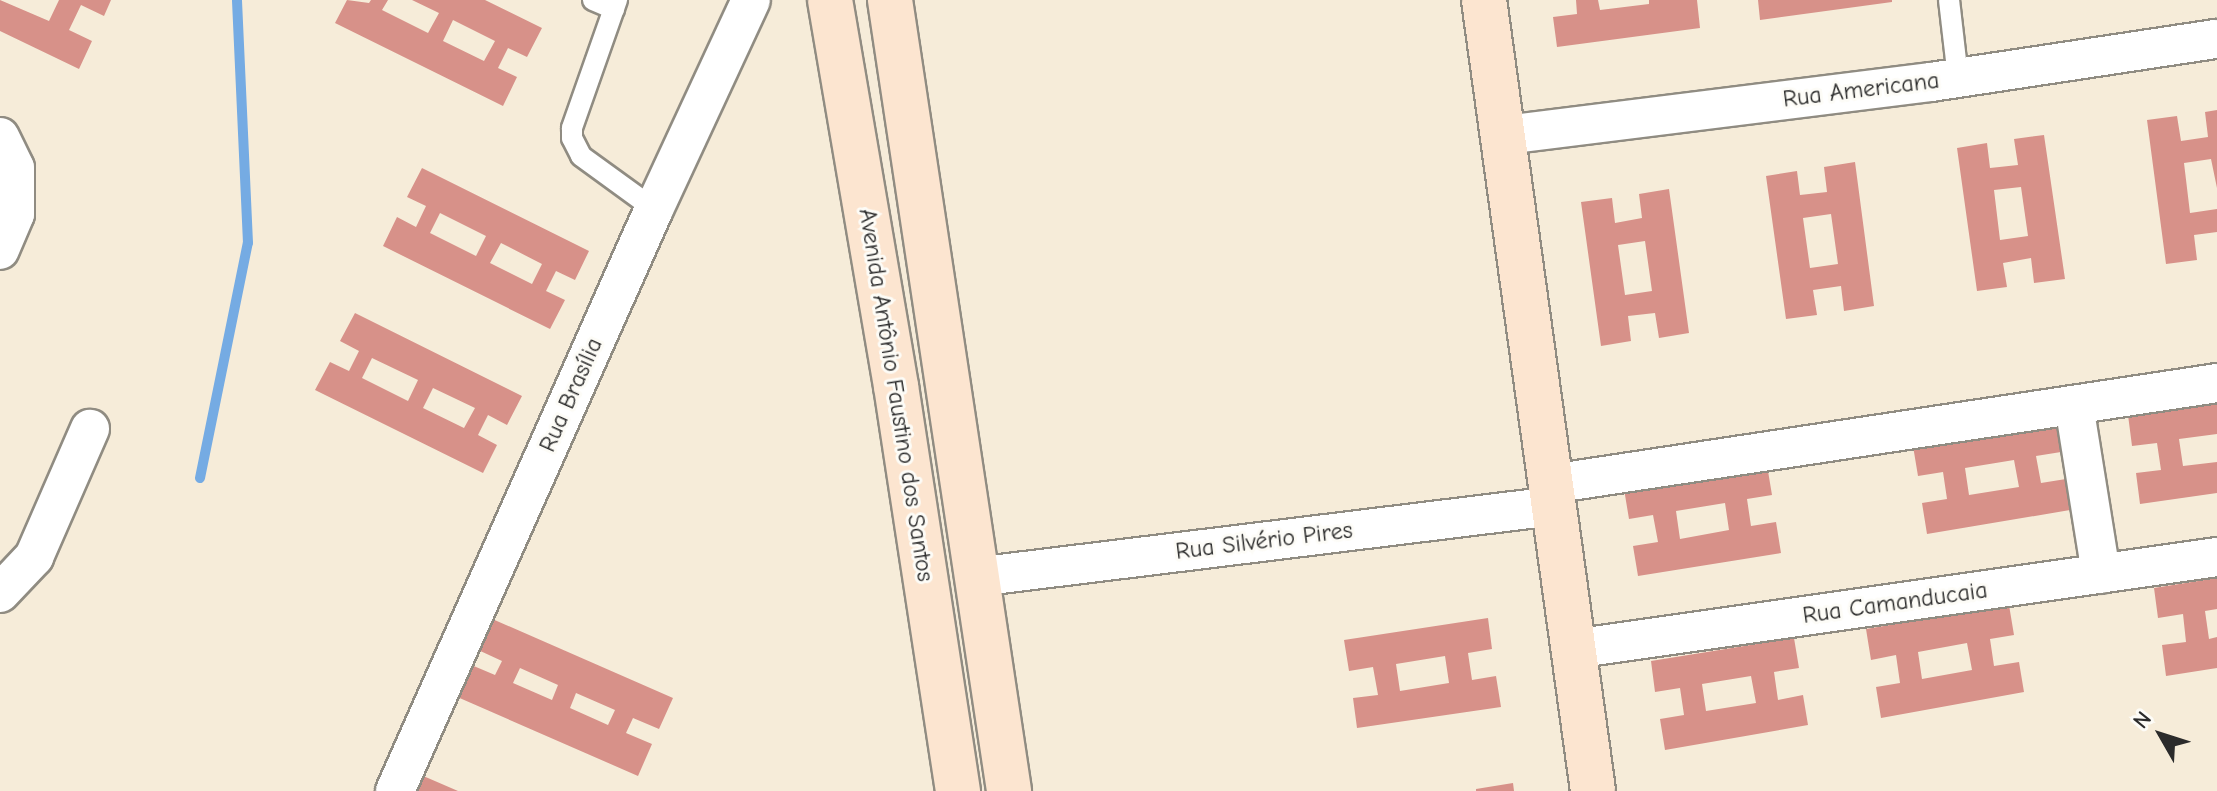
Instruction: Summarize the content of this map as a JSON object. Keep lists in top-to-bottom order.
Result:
{
  "streets": {
    "main road": ["Avenida Antônio Faustino dos Santos"],
    "street": [
      "Rua Americana",
      "Rua Brasília",
      "Rua Silvério Pires",
      "Rua Camanducaia"
    ]
  },
  "crossings": [
    ["Avenida Antônio Faustino dos Santos", "Rua Silvério Pires"]
  ],
  "north": "top left"
}
